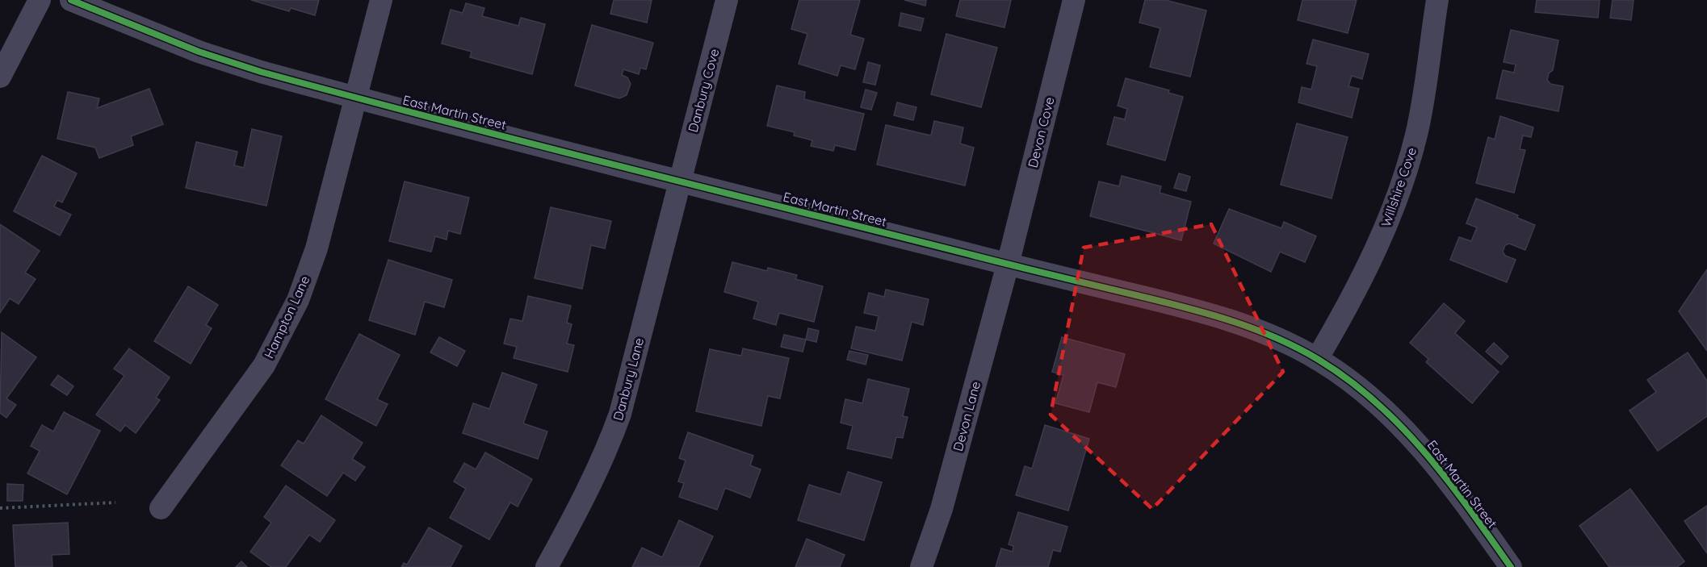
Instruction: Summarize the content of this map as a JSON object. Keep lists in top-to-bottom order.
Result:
{
  "streets": {
    "street": [
      "Danbury Cove",
      "East Martin Street",
      "Devon Cove",
      "Willshire Cove",
      "Hampton Lane",
      "Danbury Lane",
      "Devon Lane"
    ]
  },
  "crossings": [
    ["Danbury Cove", "East Martin Street"],
    ["Danbury Cove", "Danbury Lane"],
    ["East Martin Street", "Devon Cove"],
    ["East Martin Street", "Willshire Cove"],
    ["East Martin Street", "Hampton Lane"],
    ["East Martin Street", "Danbury Lane"],
    ["East Martin Street", "Devon Lane"],
    ["Devon Cove", "Devon Lane"]
  ]
}
